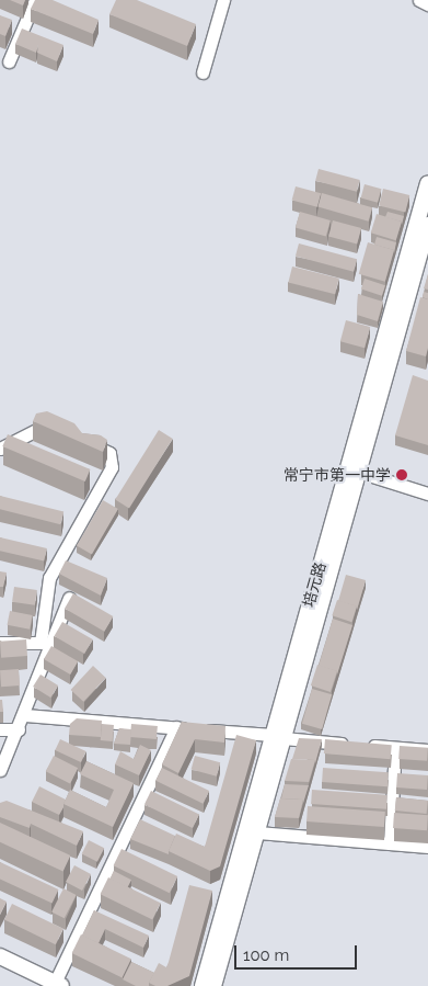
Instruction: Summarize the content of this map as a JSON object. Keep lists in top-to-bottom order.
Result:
{
  "streets": {
    "main road": ["培元路"]
  },
  "places": ["常宁市第一中学"],
  "scale_bar": "100 m"
}
